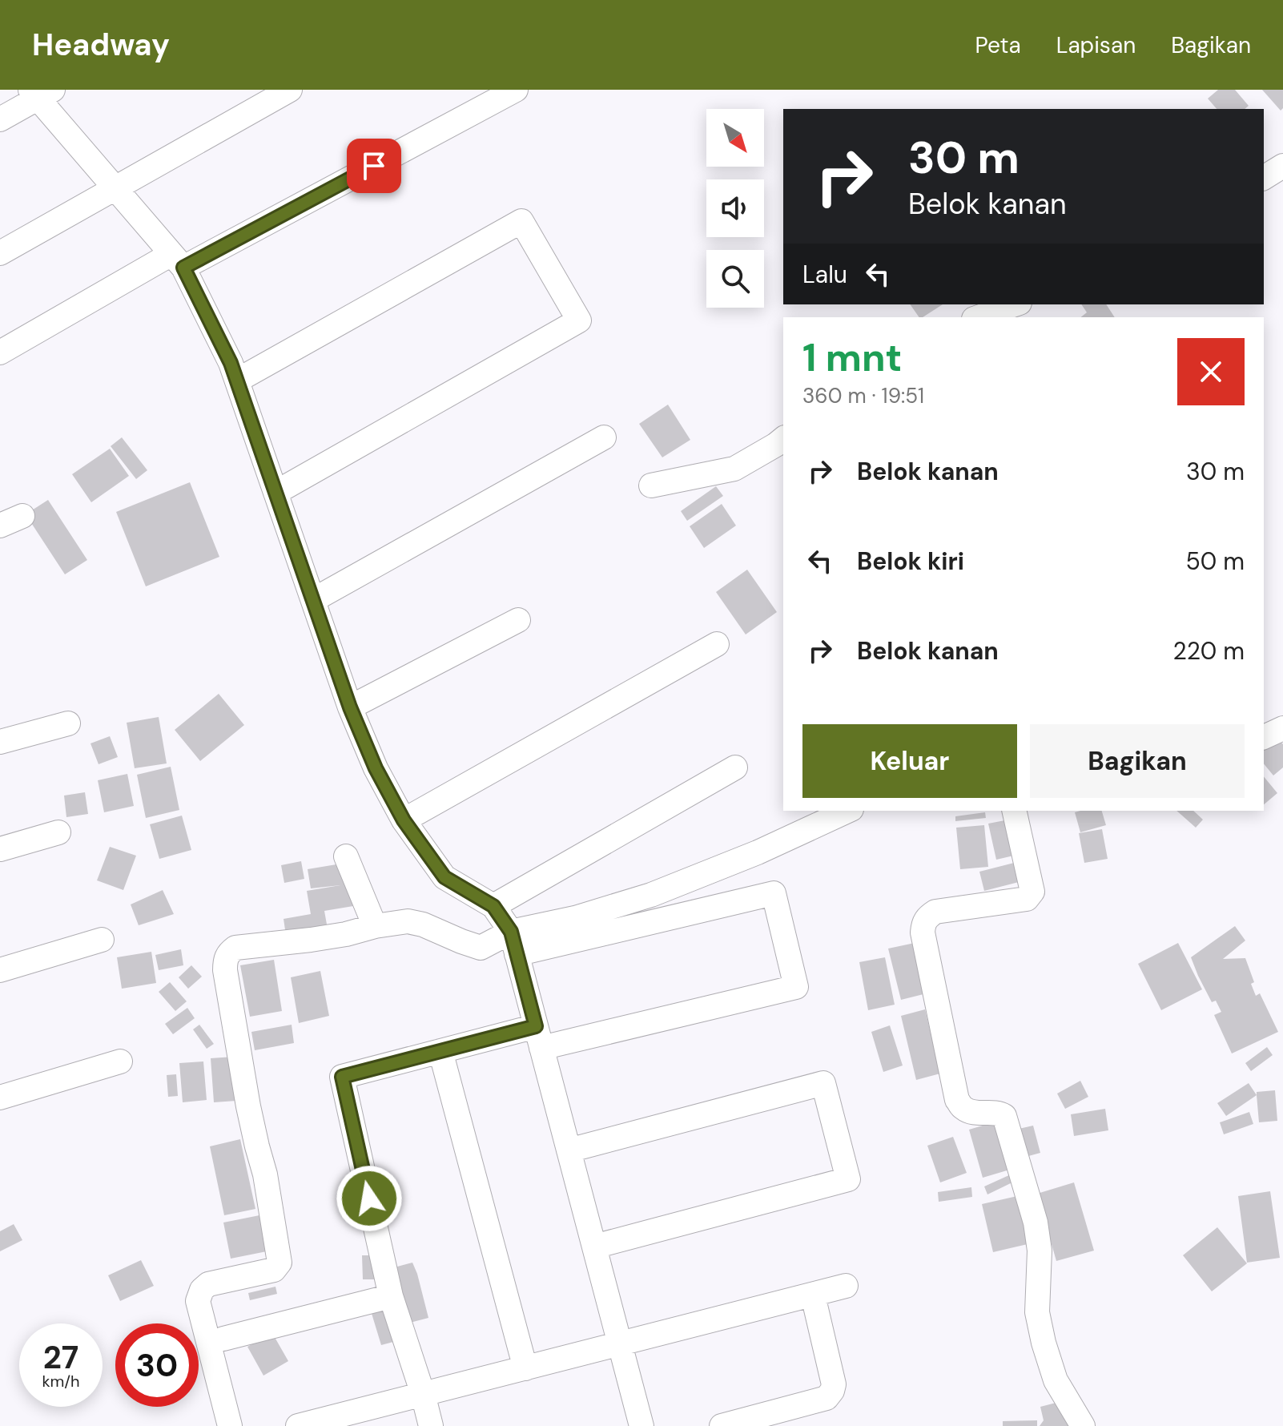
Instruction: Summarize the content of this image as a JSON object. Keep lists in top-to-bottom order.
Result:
{
  "north": "bottom right",
  "page": {
    "header": "Headway",
    "nav": ["Peta", "Lapisan", "Bagikan"],
    "turn": ["30 m", "Belok kanan"],
    "then": "Lalu",
    "heading": ["1 mnt", "360 m · 19:51"],
    "list": [
      {
        "name": "Belok kanan",
        "value": "30 m"
      },
      {
        "name": "Belok kiri",
        "value": "50 m"
      },
      {
        "name": "Belok kanan",
        "value": "220 m"
      }
    ],
    "buttons": ["Keluar", "Bagikan"],
    "speed": "27 km/h",
    "limit": "30"
  }
}
